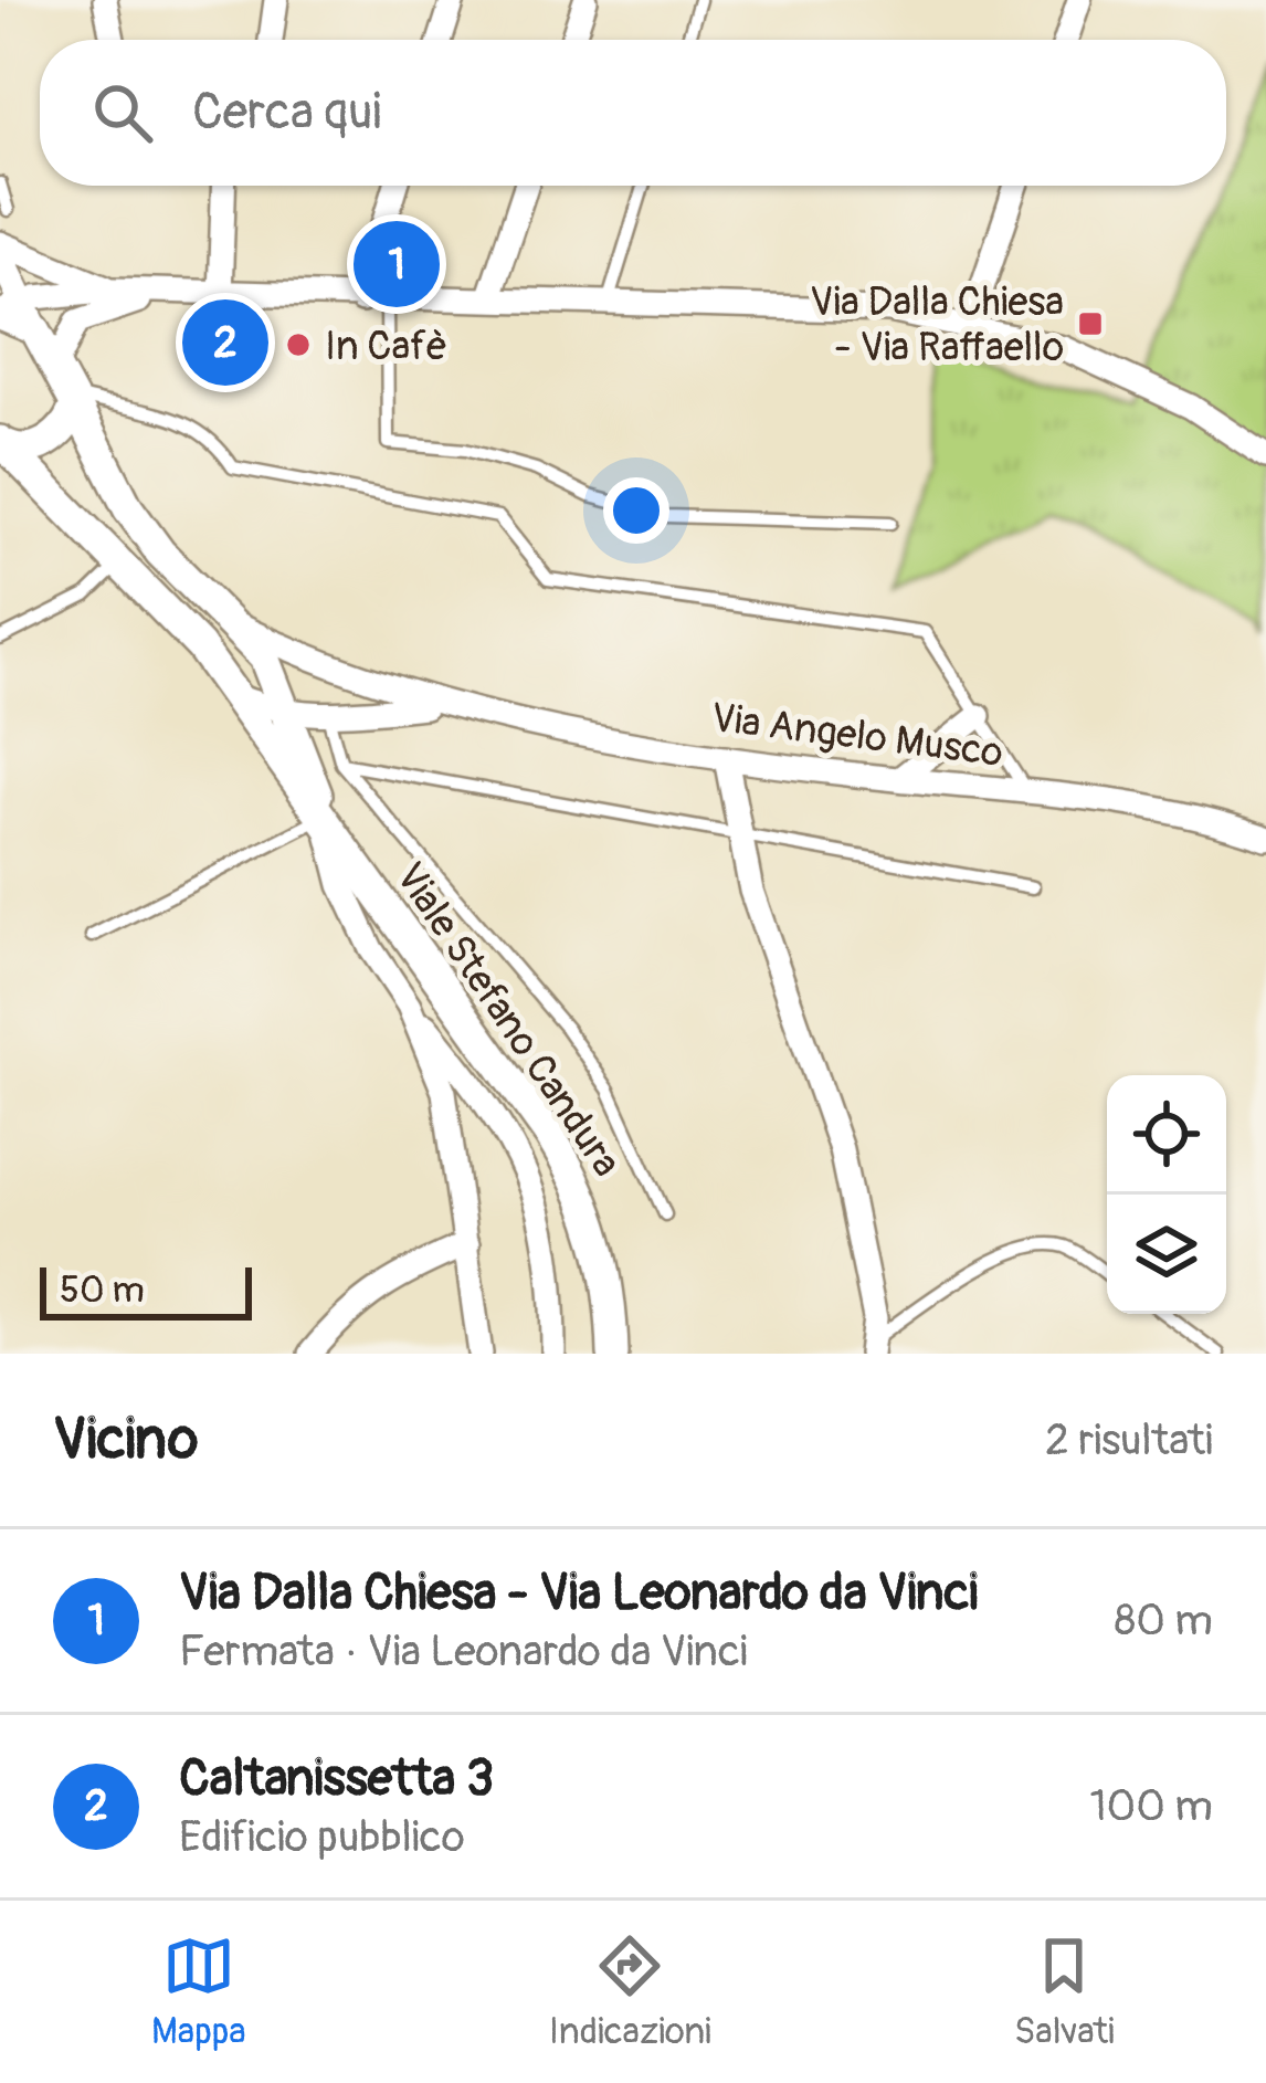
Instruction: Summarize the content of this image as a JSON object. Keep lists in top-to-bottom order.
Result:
{
  "streets": {
    "main road": ["Viale Stefano Candura"],
    "street": ["Via Angelo Musco"]
  },
  "places": {
    "transit": ["Via Dalla Chiesa - Via Raffaello"],
    "other": ["In Cafè"]
  },
  "scale_bar": "50 m",
  "page": {
    "search": "Cerca qui",
    "pins": ["1", "2"],
    "scale": "50 m",
    "heading": ["Vicino", "2 risultati"],
    "list": [
      {
        "mark": "1",
        "name": "Via Dalla Chiesa - Via Leonardo da Vinci",
        "note": "Fermata · Via Leonardo da Vinci",
        "value": "80 m"
      },
      {
        "mark": "2",
        "name": "Caltanissetta 3",
        "note": "Edificio pubblico",
        "value": "100 m"
      }
    ],
    "nav": ["Mappa", "Indicazioni", "Salvati"]
  }
}
